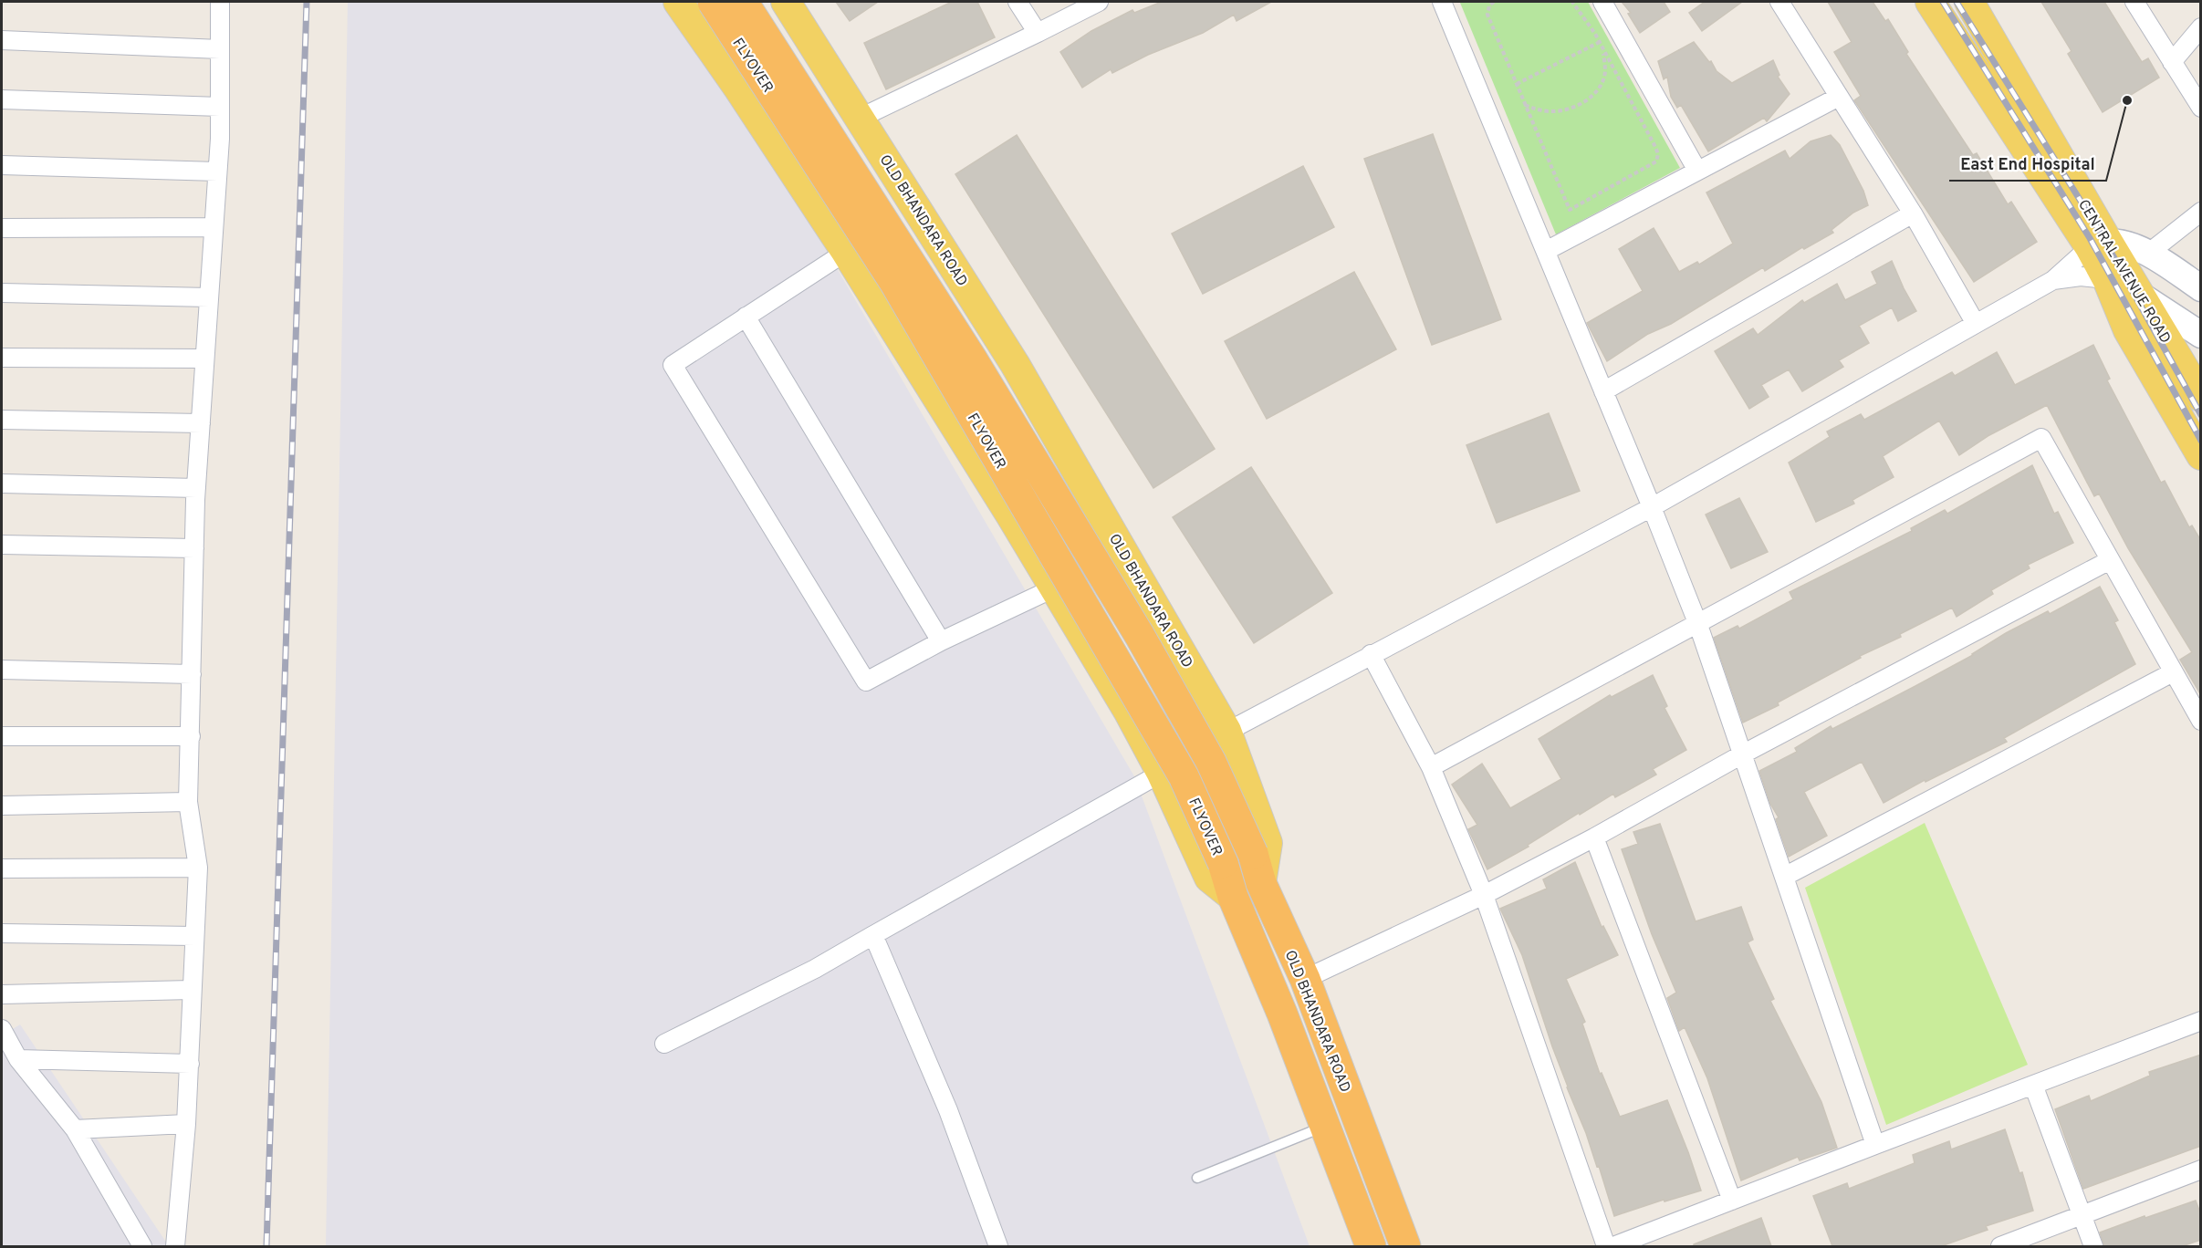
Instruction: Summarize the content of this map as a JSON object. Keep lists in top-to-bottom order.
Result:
{
  "streets": {
    "highway": ["FLYOVER", "OLD BHANDARA ROAD"],
    "main road": ["CENTRAL AVENUE ROAD"]
  },
  "crossings": [
    ["FLYOVER", "OLD BHANDARA ROAD"]
  ],
  "places": ["East End Hospital"]
}
